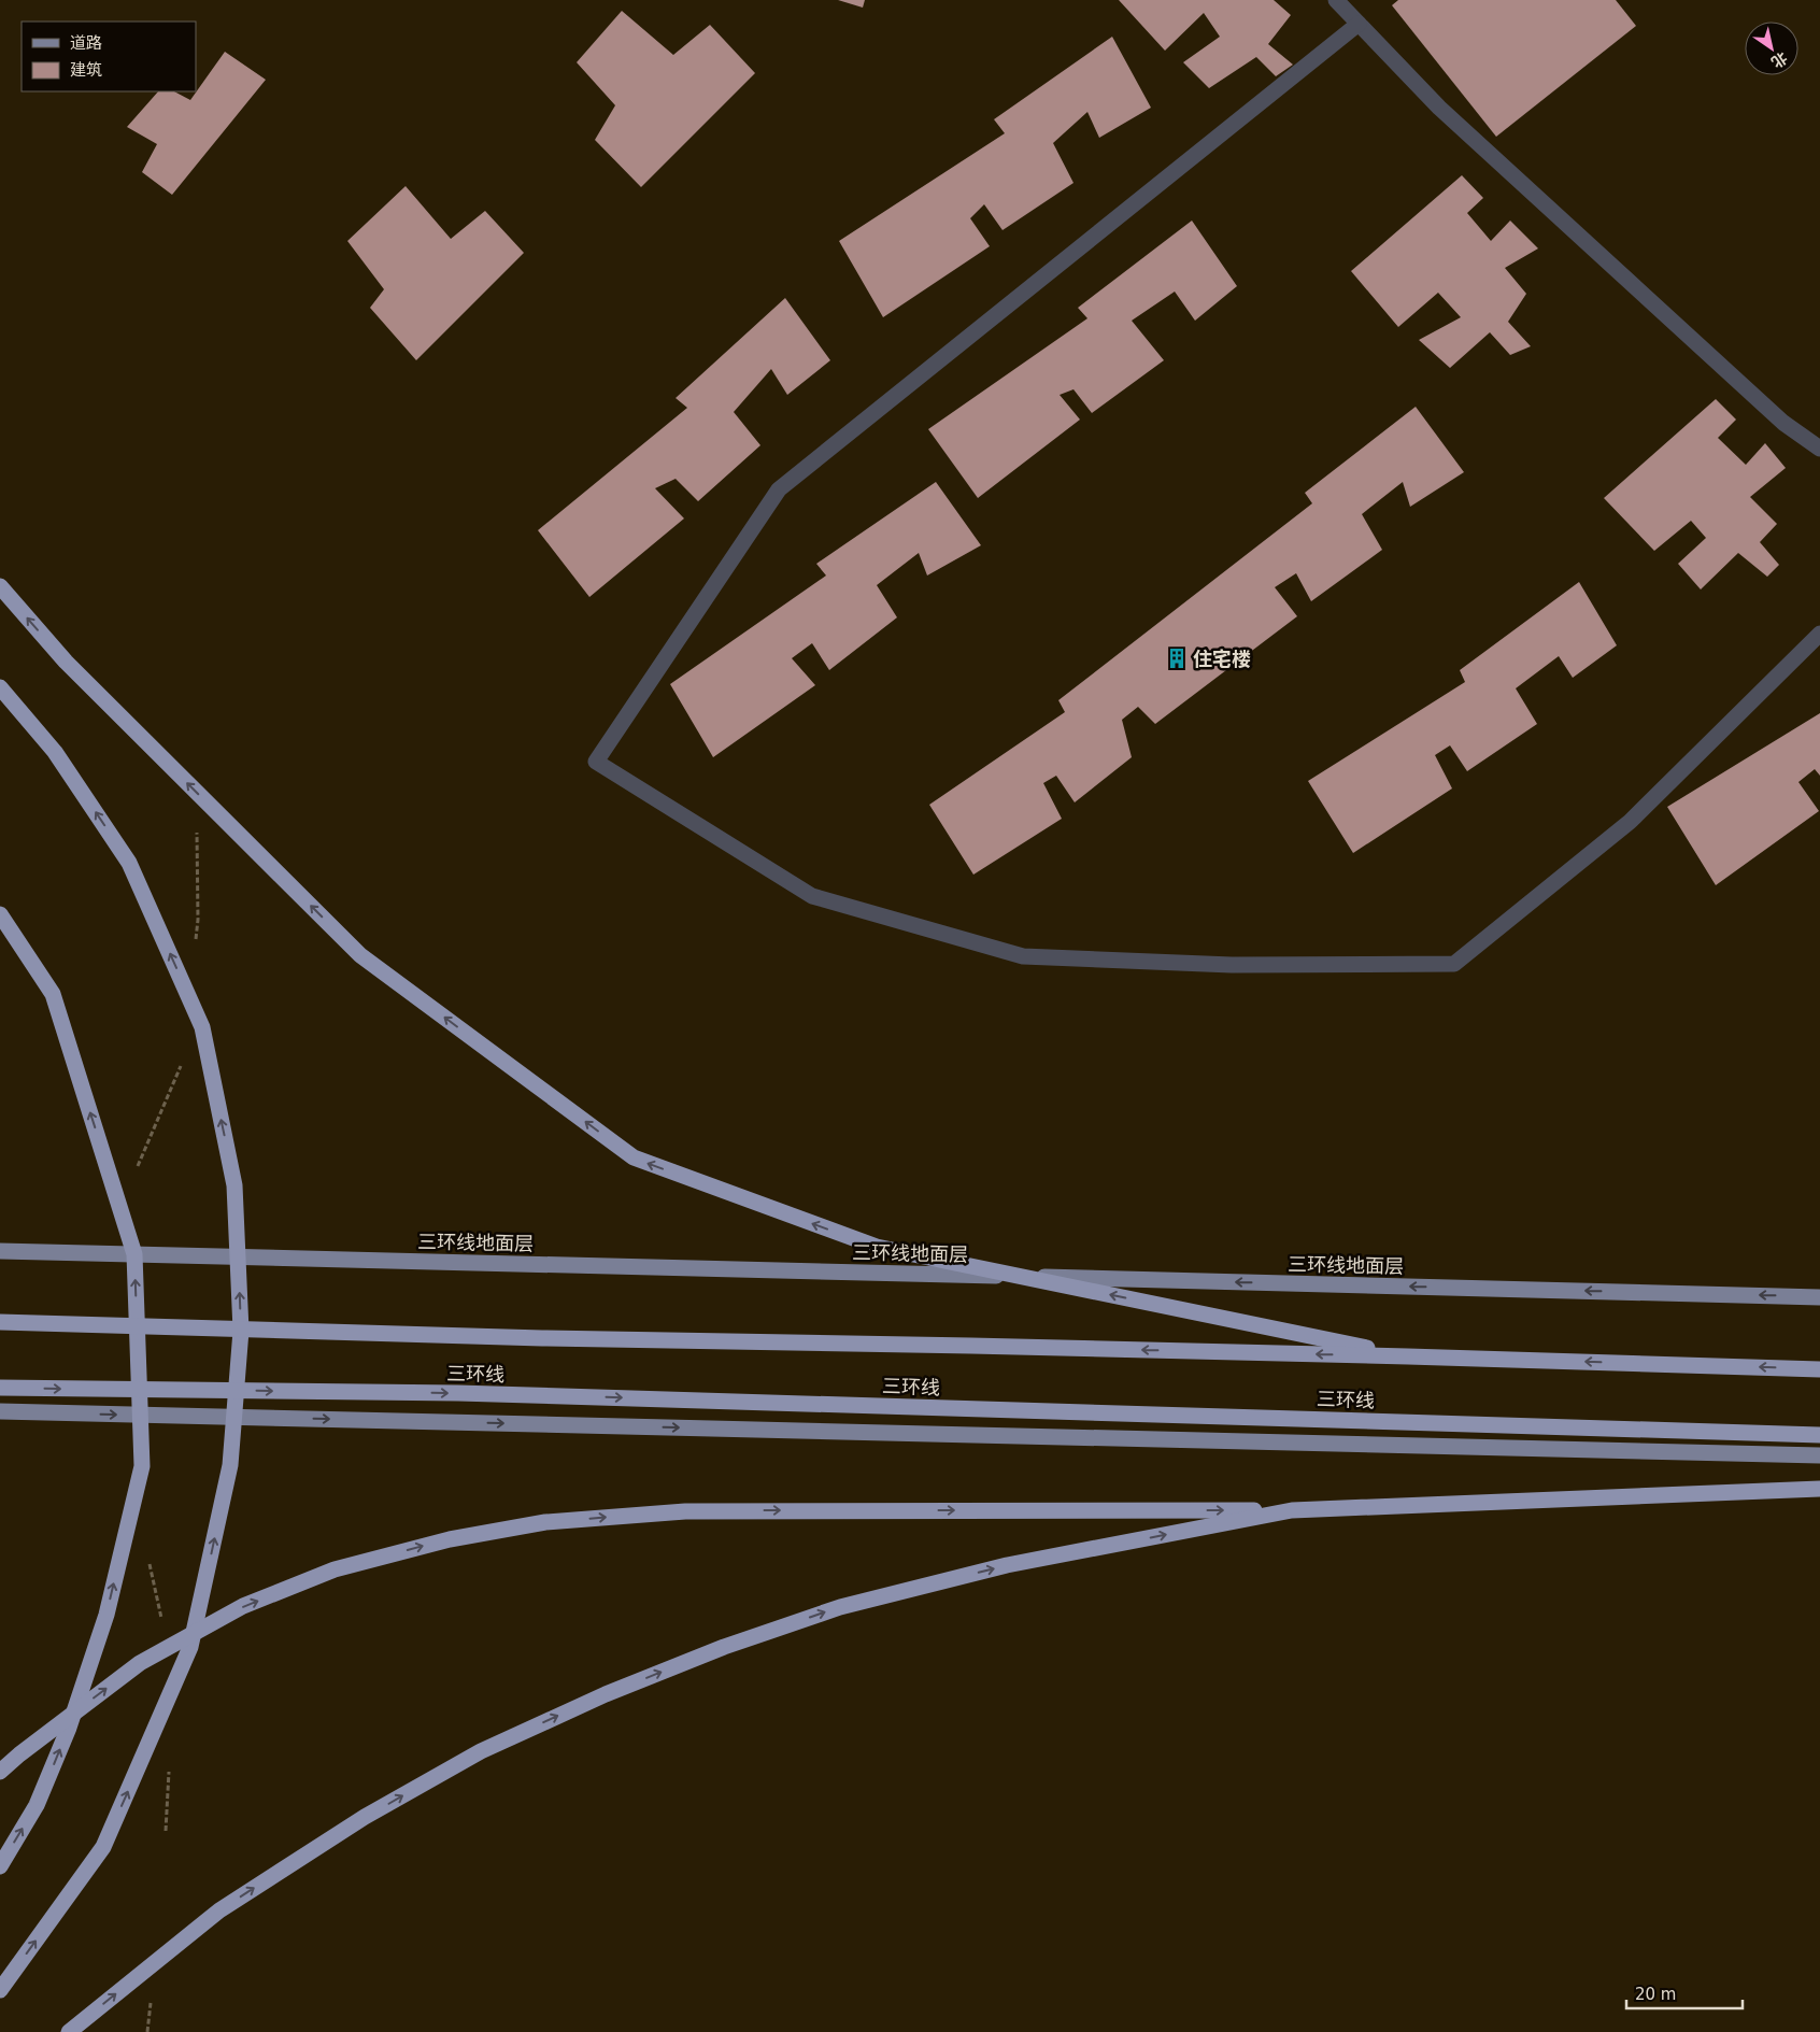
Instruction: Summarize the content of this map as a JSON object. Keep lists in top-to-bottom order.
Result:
{
  "streets": {
    "highway": ["三环线"],
    "main road": ["三环线地面层"]
  },
  "one_way": ["三环线地面层"],
  "places": {
    "building": ["住宅楼"]
  },
  "legend": ["道路", "建筑"],
  "scale_bar": "20 m",
  "north": "bottom right"
}
